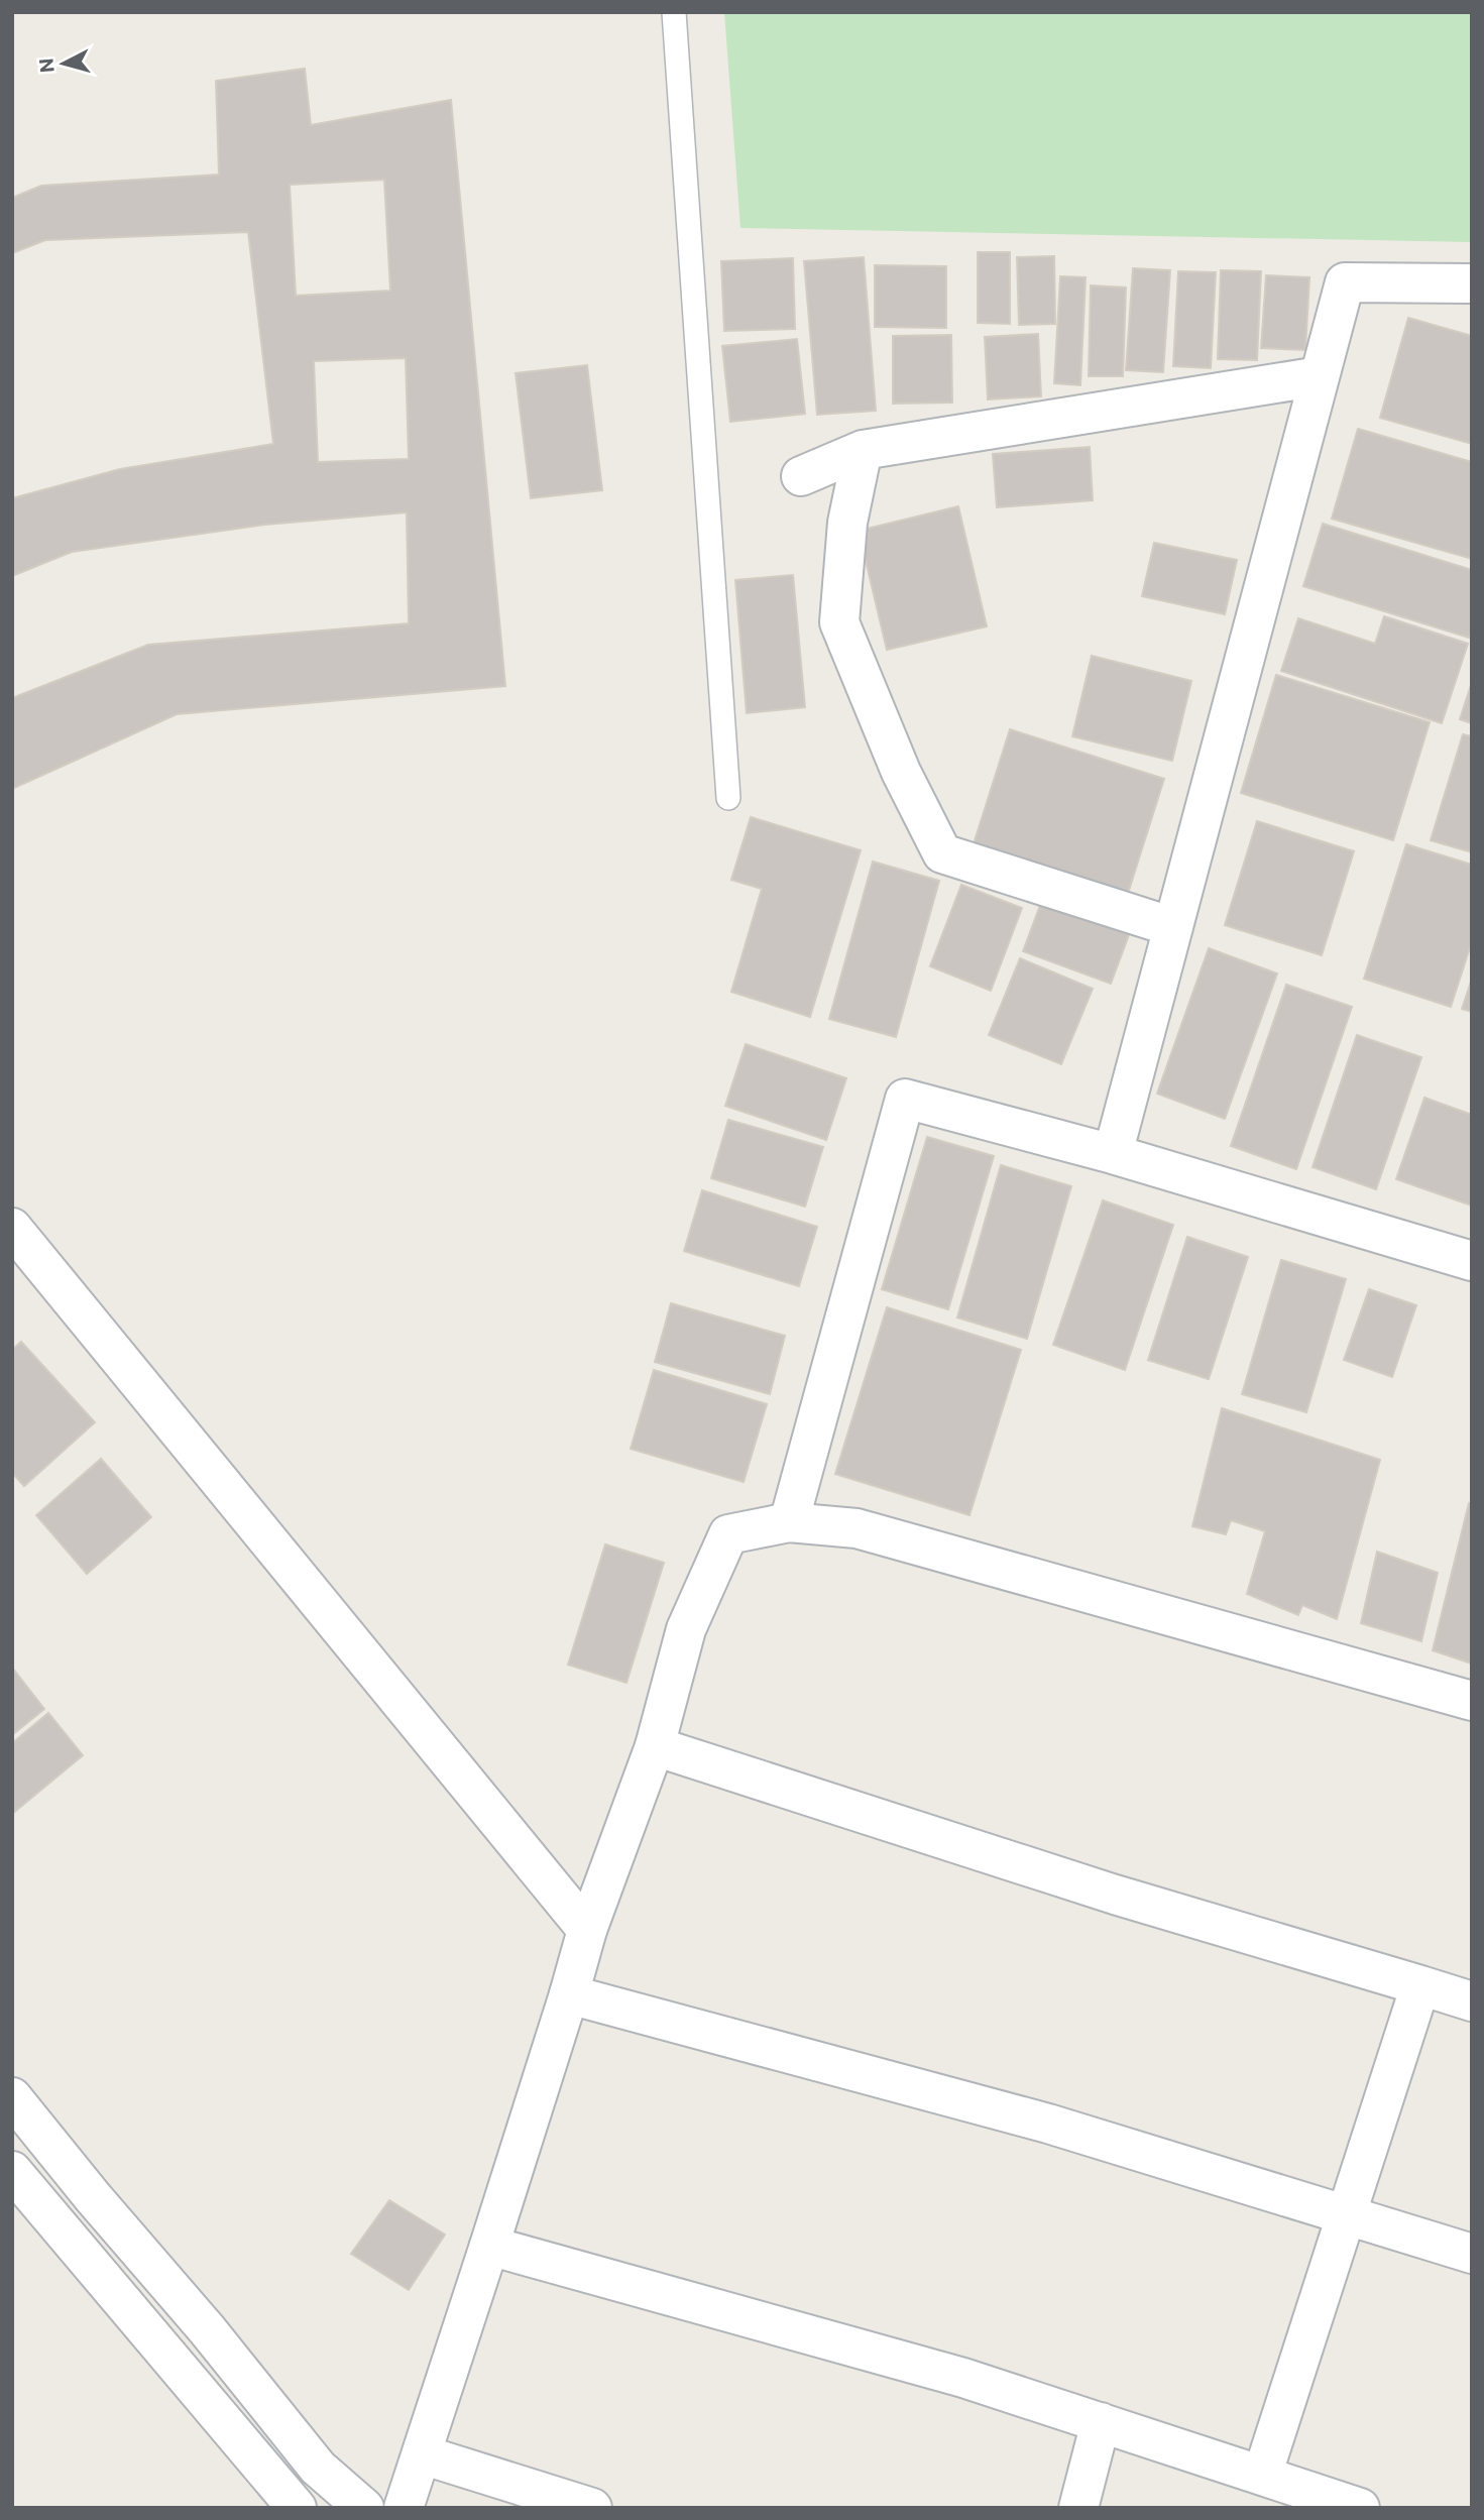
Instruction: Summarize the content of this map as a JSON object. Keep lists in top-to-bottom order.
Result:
{
  "north": "left"
}
